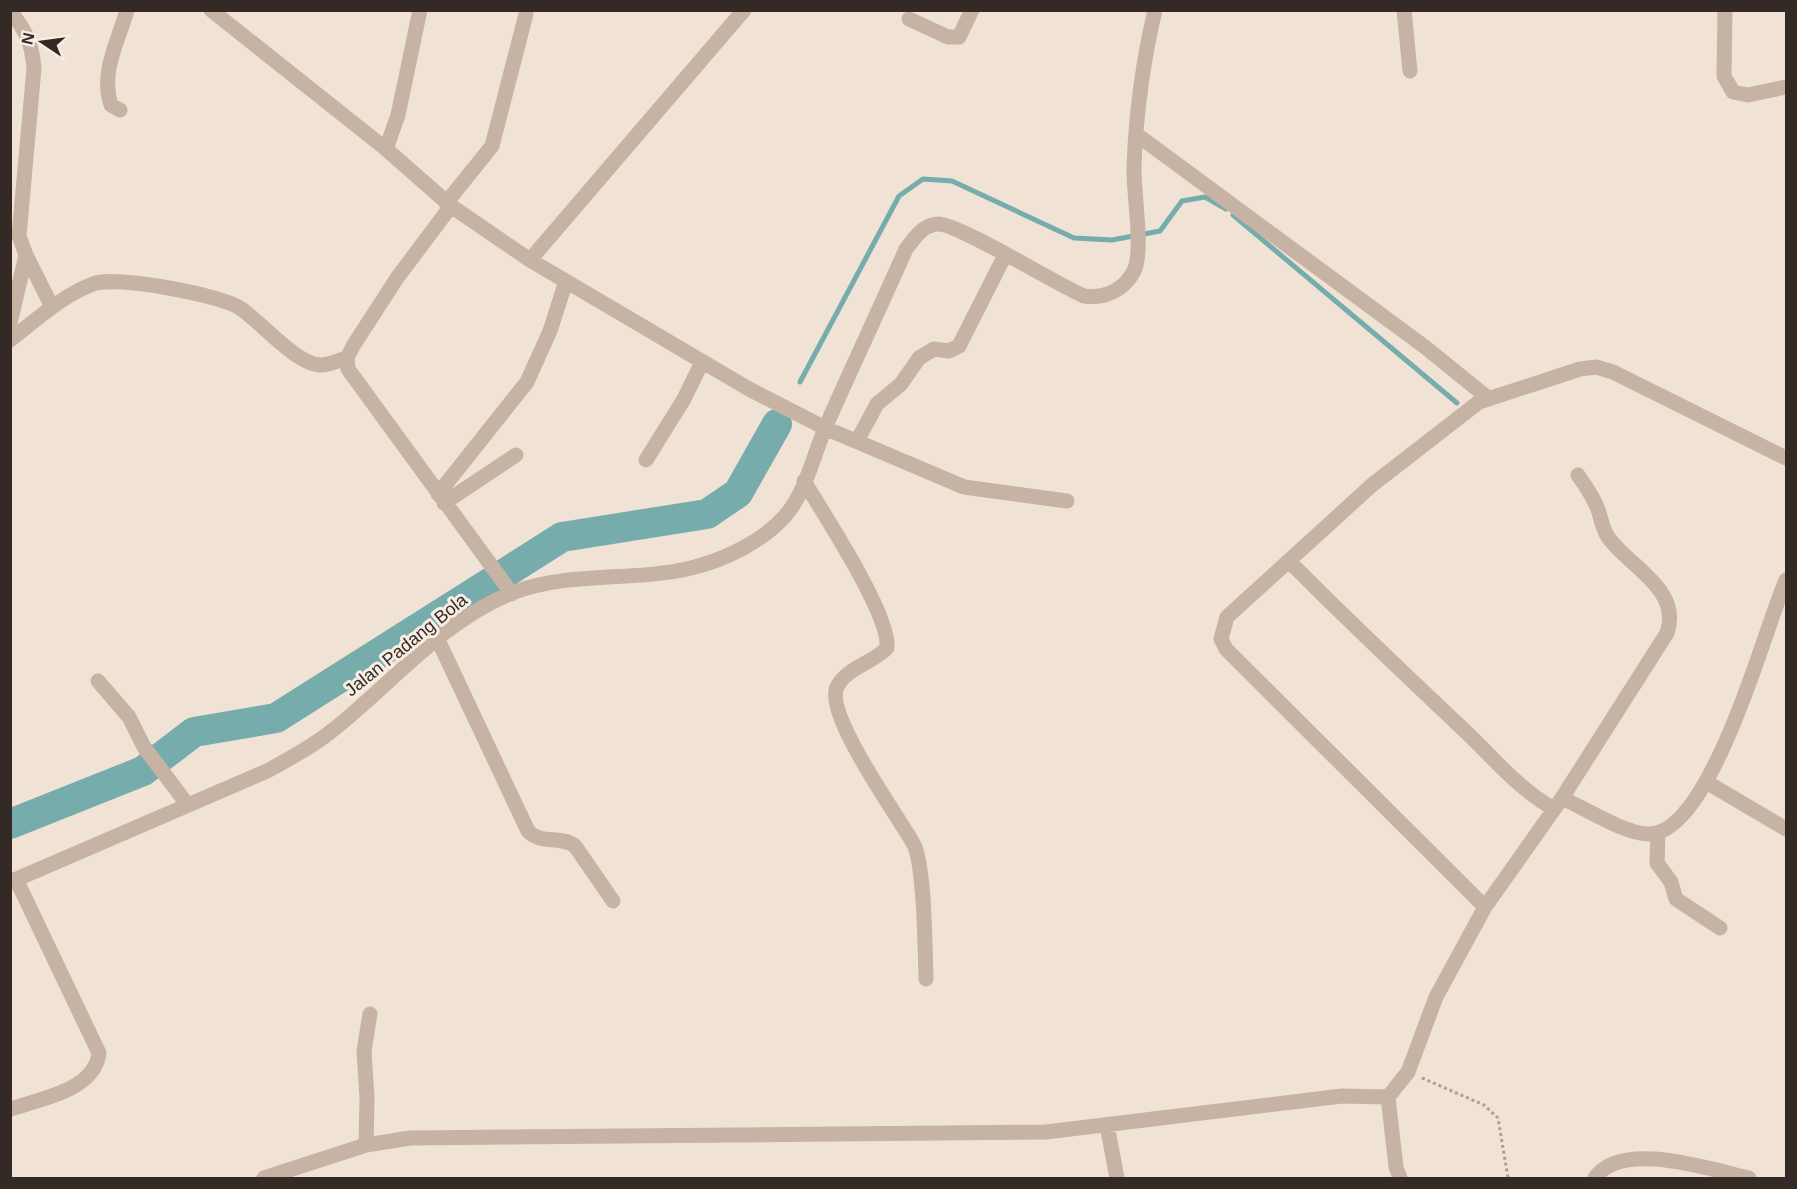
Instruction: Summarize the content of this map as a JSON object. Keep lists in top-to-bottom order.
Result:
{
  "streets": {
    "street": ["Jalan Padang Bola"]
  },
  "north": "left"
}
